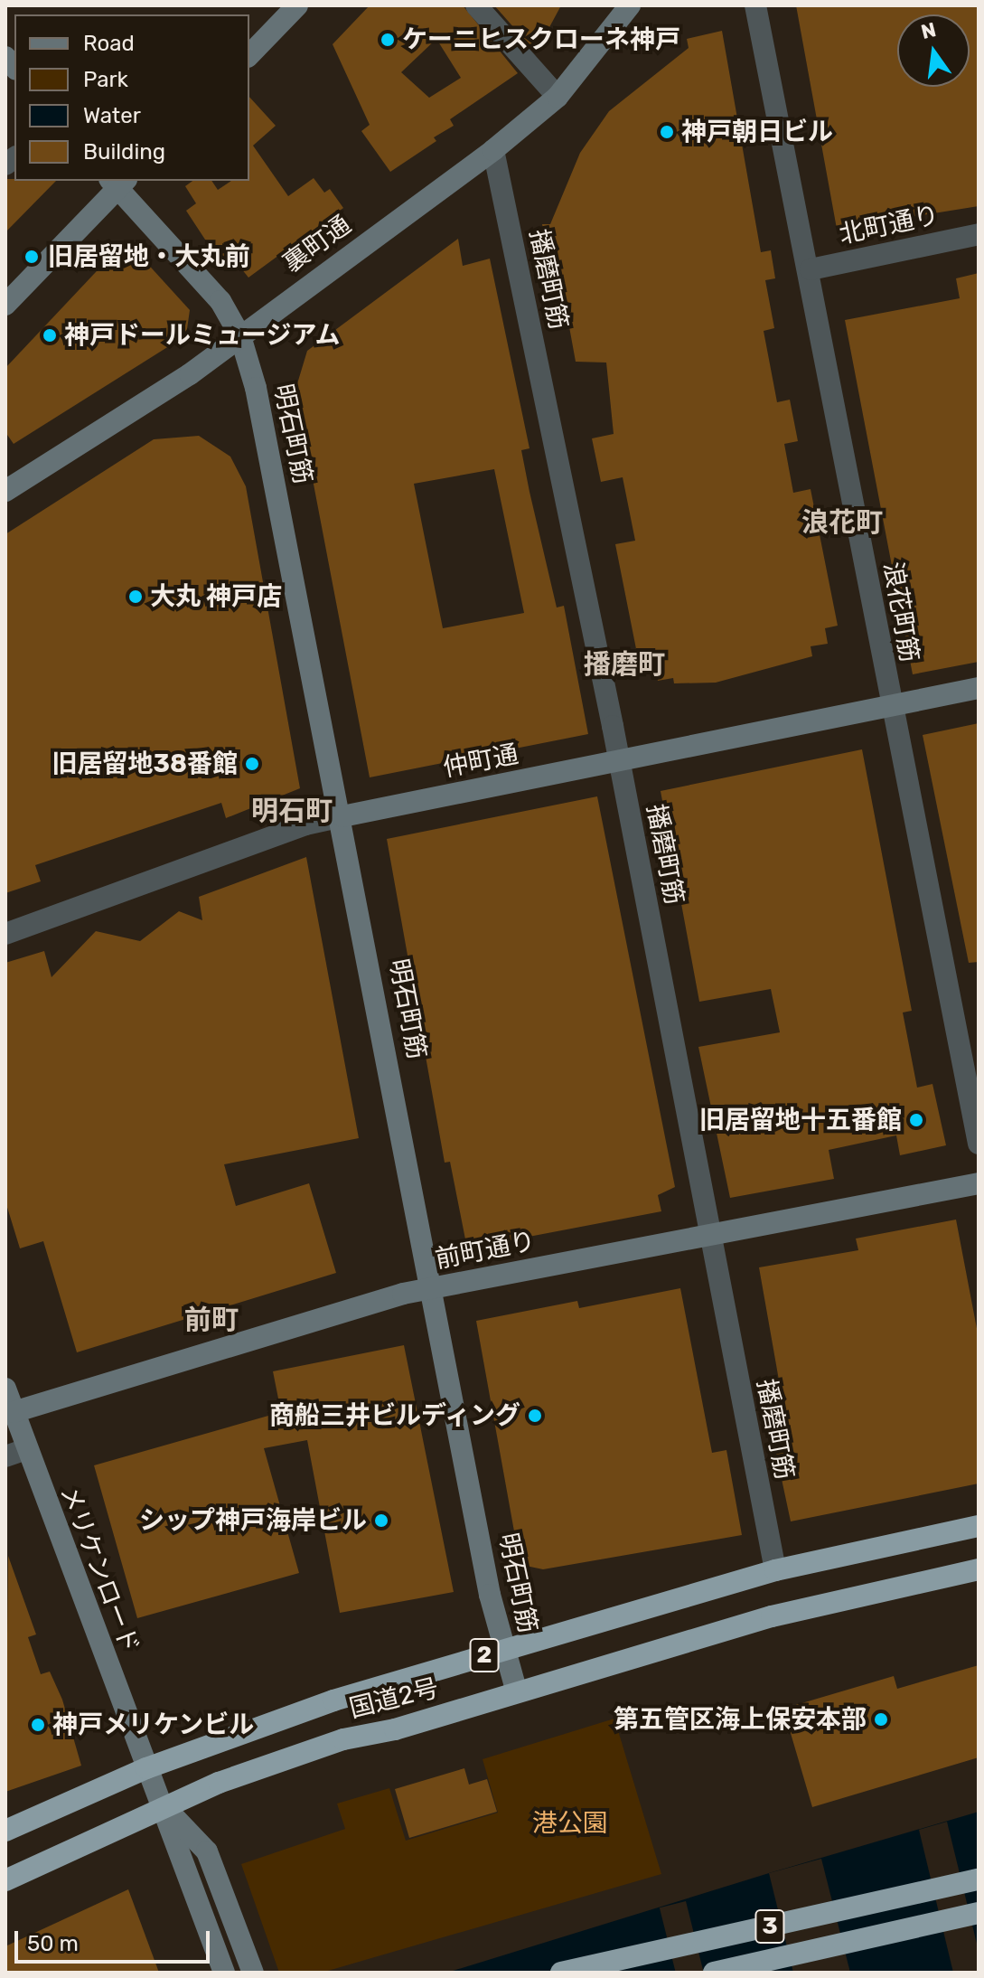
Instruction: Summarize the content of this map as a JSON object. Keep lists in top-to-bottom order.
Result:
{
  "streets": {
    "highway": ["2", "国道2号", "3"],
    "street": [
      "北町通り",
      "裏町通",
      "播磨町筋",
      "明石町筋",
      "浪花町筋",
      "仲町通",
      "前町通り",
      "メリケンロード"
    ]
  },
  "crossings": [
    ["北町通り", "浪花町筋"],
    ["裏町通", "播磨町筋"],
    ["裏町通", "明石町筋"],
    ["播磨町筋", "仲町通"],
    ["播磨町筋", "前町通り"],
    ["播磨町筋", "国道2号"],
    ["明石町筋", "仲町通"],
    ["明石町筋", "前町通り"],
    ["明石町筋", "国道2号"],
    ["浪花町筋", "仲町通"],
    ["前町通り", "メリケンロード"],
    ["メリケンロード", "国道2号"]
  ],
  "districts": [
    "浪花町",
    "播磨町",
    "明石町",
    "前町"
  ],
  "parks": ["港公園"],
  "places": [
    "ケーニヒスクローネ神戸",
    "神戸朝日ビル",
    "旧居留地・大丸前",
    "神戸ドールミュージアム",
    "大丸 神戸店",
    "旧居留地38番館",
    "旧居留地十五番館",
    "商船三井ビルディング",
    "シップ神戸海岸ビル",
    "第五管区海上保安本部",
    "神戸メリケンビル"
  ],
  "legend": [
    "Road",
    "Park",
    "Water",
    "Building"
  ],
  "scale_bar": "50 m",
  "north": "top"
}
